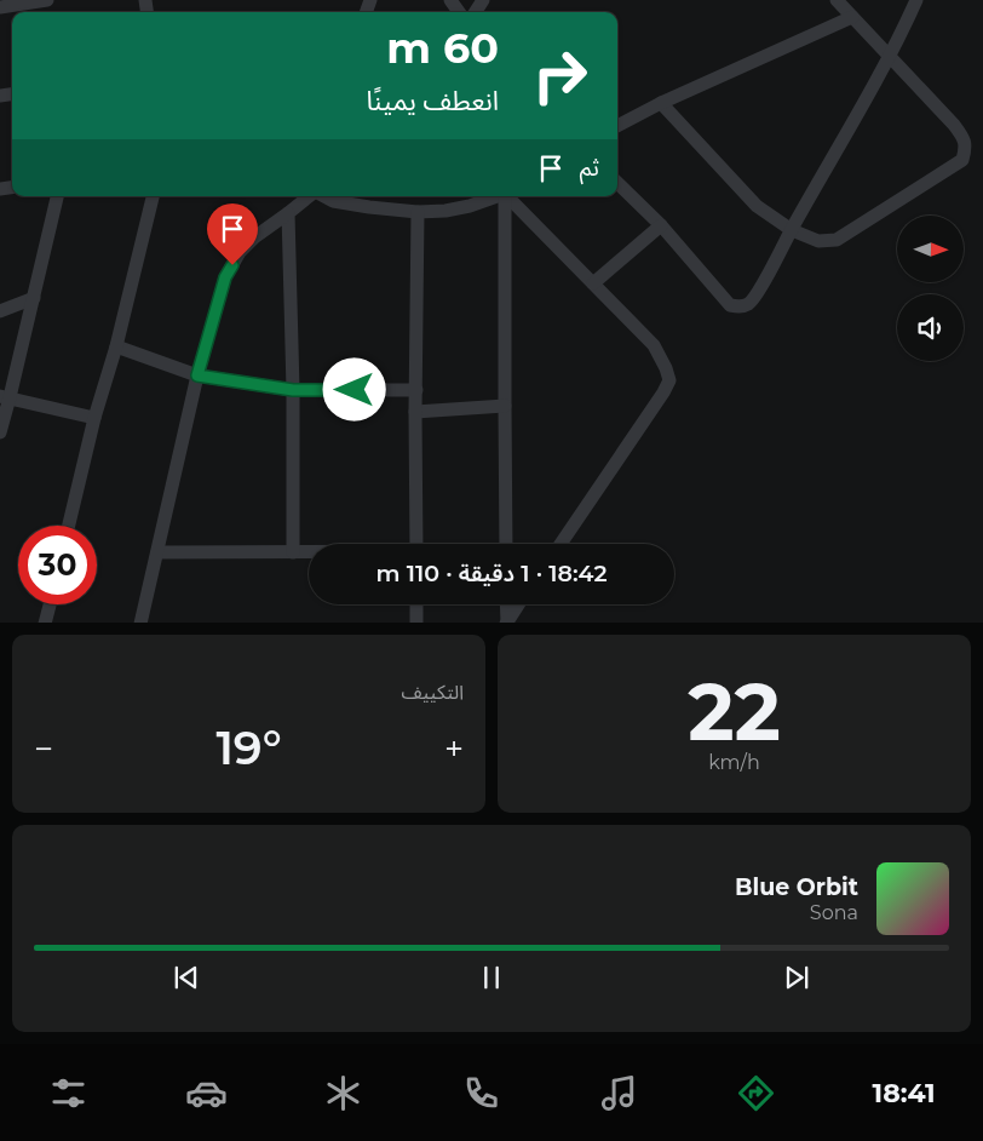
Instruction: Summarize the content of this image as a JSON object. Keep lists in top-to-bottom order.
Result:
{
  "north": "right",
  "page": {
    "turn": ["60 m", "انعطف يمينًا"],
    "then": "ثم",
    "limit": "30",
    "trip": "18:42 · 1 دقيقة · 110 m",
    "tile": [
      ["22", "km/h"],
      "التكييف"
    ],
    "heat": ["−", "19°", "+"],
    "song": ["Blue Orbit", "Sona"],
    "tabs": "18:41"
  }
}
